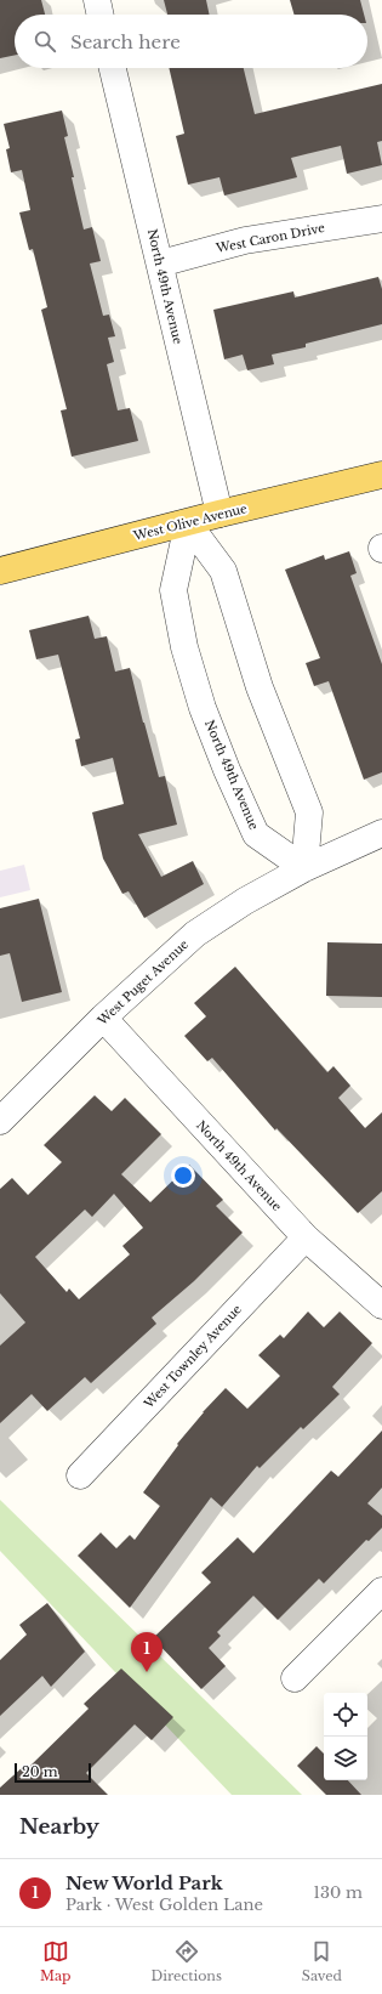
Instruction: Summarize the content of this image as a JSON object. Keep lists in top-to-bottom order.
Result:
{
  "streets": {
    "main road": ["West Olive Avenue"],
    "street": [
      "West Caron Drive",
      "North 49th Avenue",
      "West Puget Avenue",
      "West Townley Avenue"
    ]
  },
  "crossings": [
    ["West Caron Drive", "North 49th Avenue"],
    ["North 49th Avenue", "West Olive Avenue"],
    ["North 49th Avenue", "West Puget Avenue"],
    ["North 49th Avenue", "West Townley Avenue"]
  ],
  "scale_bar": "20 m",
  "page": {
    "search": "Search here",
    "pins": "1",
    "scale": "20 m",
    "heading": "Nearby",
    "list": [
      {
        "mark": "1",
        "name": "New World Park",
        "note": "Park · West Golden Lane",
        "value": "130 m"
      }
    ],
    "nav": ["Map", "Directions", "Saved"]
  }
}
